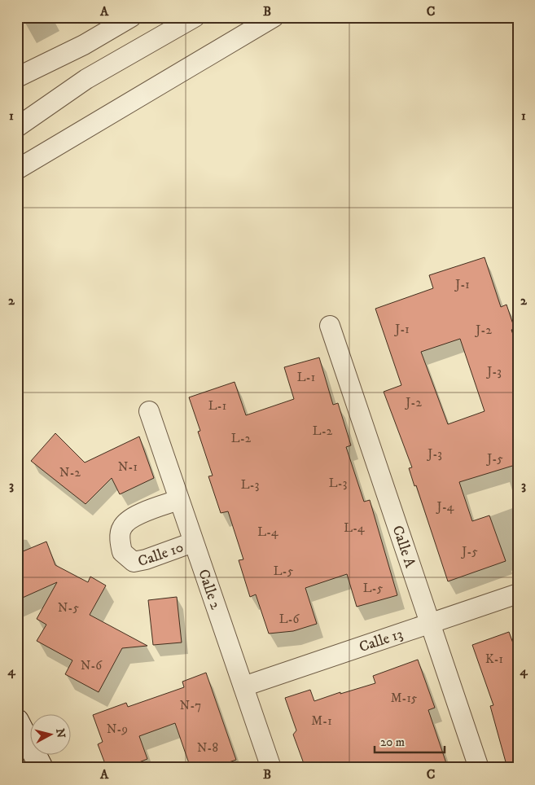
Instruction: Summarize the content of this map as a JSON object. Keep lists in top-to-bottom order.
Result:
{
  "streets": {
    "street": [
      "Calle A",
      "Calle 10",
      "Calle 2",
      "Calle 13"
    ]
  },
  "crossings": [
    ["Calle A", "Calle 13"],
    ["Calle 10", "Calle 2"],
    ["Calle 2", "Calle 13"]
  ],
  "house_numbers": [
    "J-1",
    "J-1",
    "J-2",
    "J-3",
    "L-1",
    "J-2",
    "L-1",
    "L-2",
    "L-2",
    "J-3",
    "J-5",
    "N-1",
    "N-2",
    "L-3",
    "L-3",
    "J-4",
    "L-4",
    "L-4",
    "J-5",
    "L-5",
    "L-5",
    "N-5",
    "L-6",
    "K-1",
    "N-6",
    "M-15",
    "N-7",
    "M-1",
    "N-9",
    "N-8"
  ],
  "scale_bar": "20 m",
  "north": "right",
  "grid": {
    "columns": ["A", "B", "C"],
    "rows": [
      "1",
      "2",
      "3",
      "4"
    ]
  }
}
